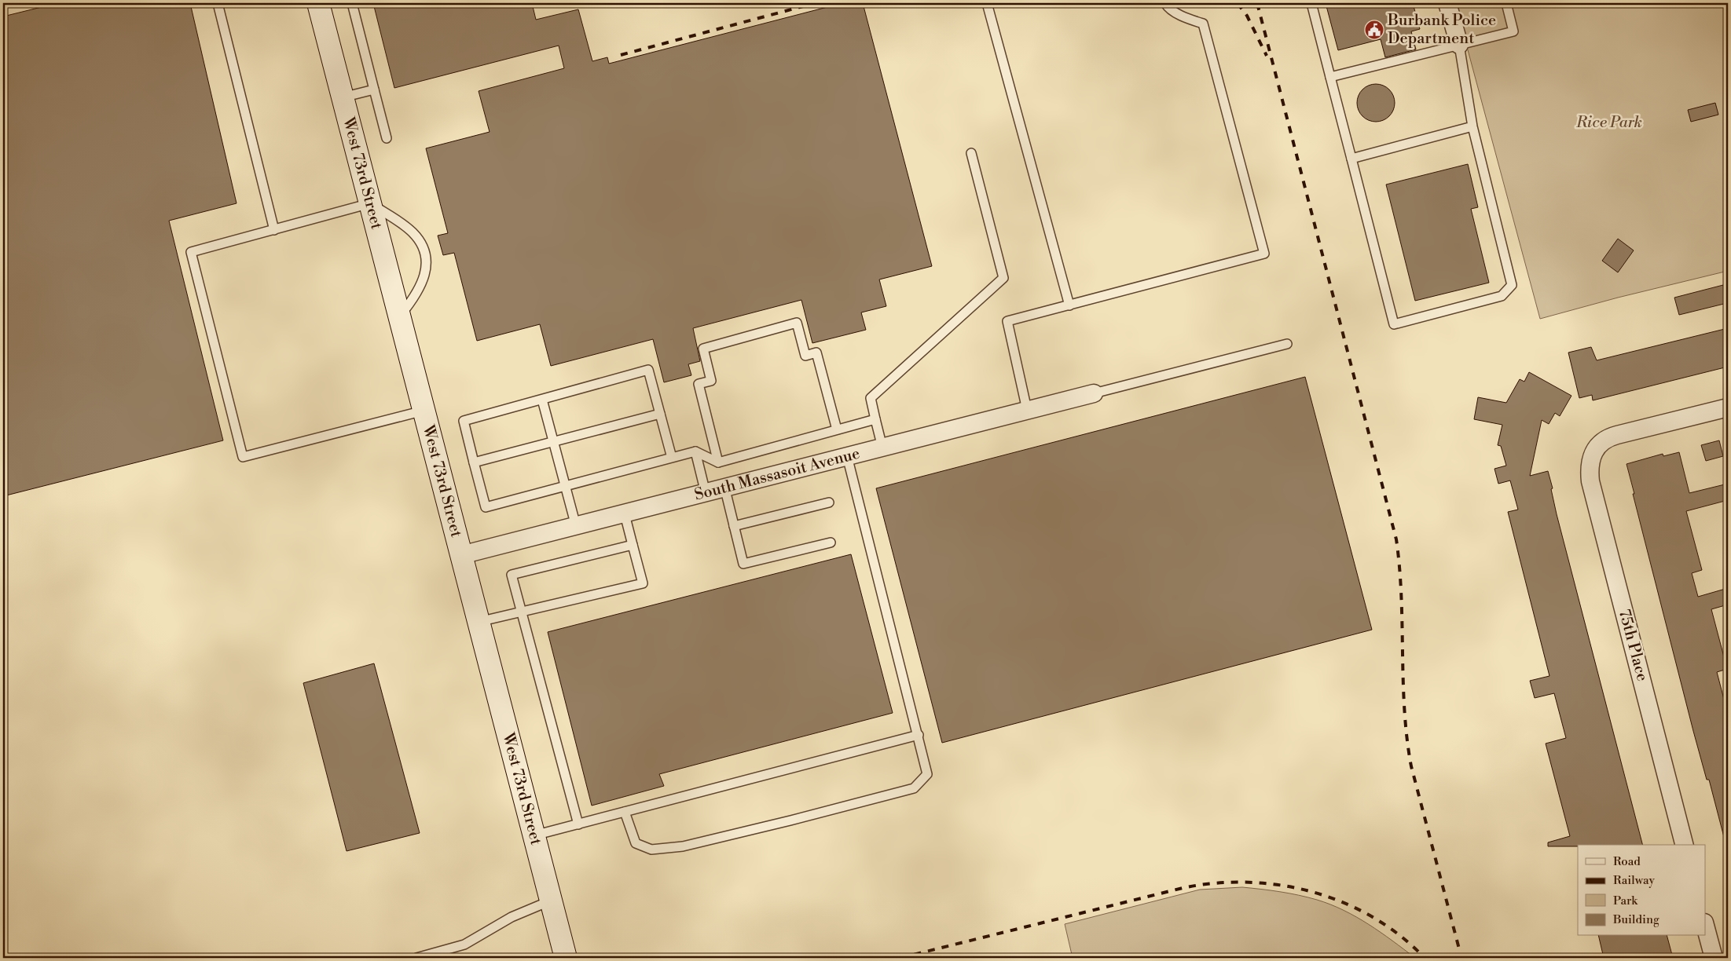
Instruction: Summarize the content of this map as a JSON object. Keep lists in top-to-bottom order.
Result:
{
  "streets": {
    "street": ["West 73rd Street", "South Massasoit Avenue", "75th Place"]
  },
  "crossings": [
    ["West 73rd Street", "South Massasoit Avenue"]
  ],
  "parks": ["Rice Park"],
  "places": {
    "public building": ["Burbank Police Department"]
  },
  "legend": [
    "Road",
    "Railway",
    "Park",
    "Building"
  ]
}
